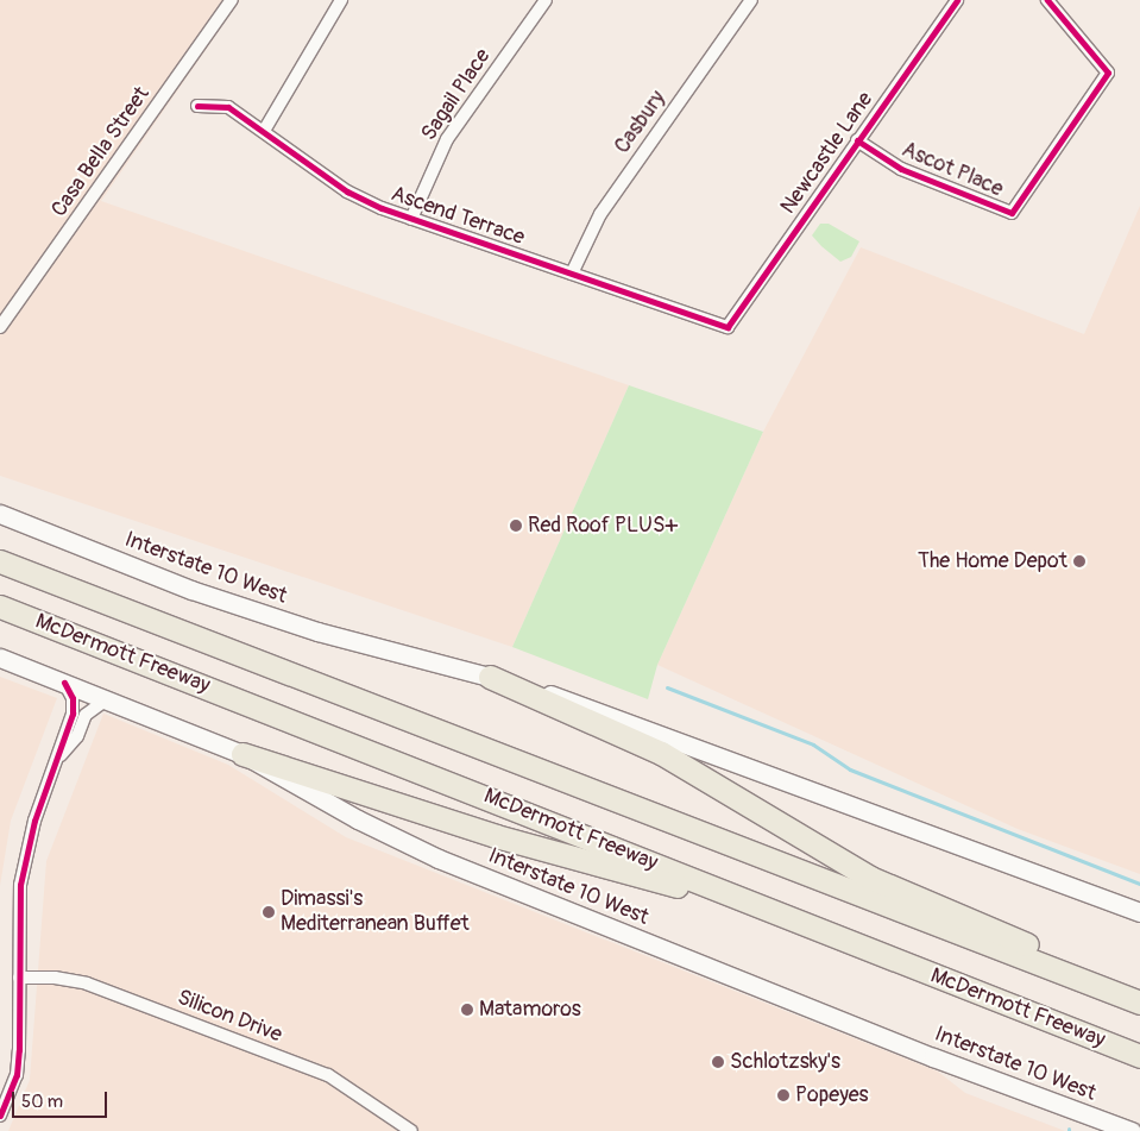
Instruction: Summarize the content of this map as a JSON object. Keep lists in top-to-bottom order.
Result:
{
  "streets": {
    "highway": ["McDermott Freeway"],
    "main road": ["Interstate 10 West"],
    "street": [
      "Sagail Place",
      "Casbury",
      "Casa Bella Street",
      "Newcastle Lane",
      "Ascot Place",
      "Ascend Terrace",
      "Silicon Drive"
    ]
  },
  "crossings": [
    ["Sagail Place", "Ascend Terrace"],
    ["Casbury", "Ascend Terrace"],
    ["Newcastle Lane", "Ascot Place"],
    ["Newcastle Lane", "Ascend Terrace"]
  ],
  "places": [
    "Red Roof PLUS+",
    "The Home Depot",
    "Dimassi's Mediterranean Buffet",
    "Matamoros",
    "Schlotzsky's",
    "Popeyes"
  ],
  "scale_bar": "50 m"
}
